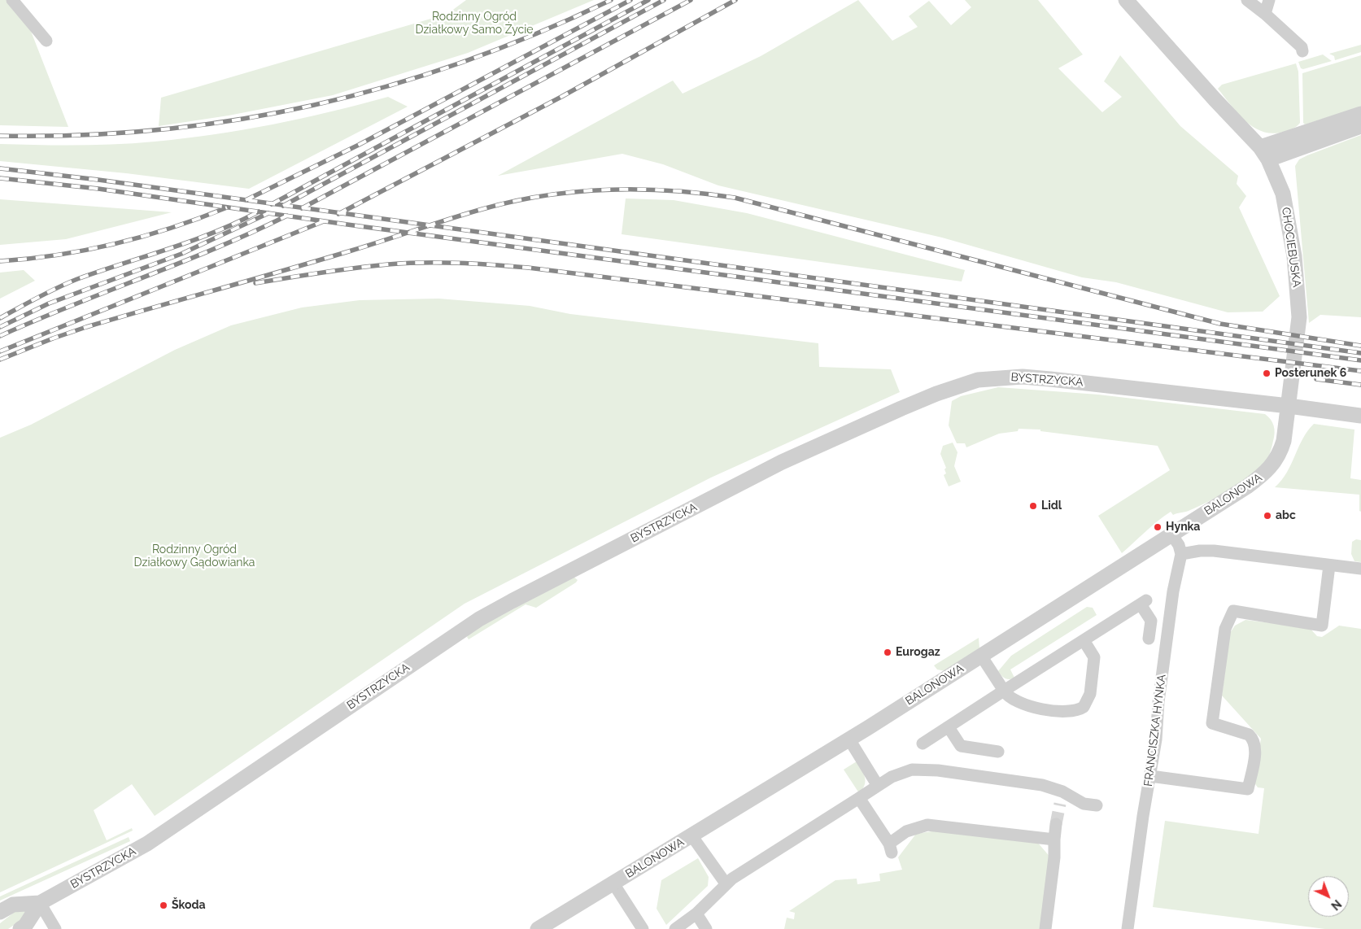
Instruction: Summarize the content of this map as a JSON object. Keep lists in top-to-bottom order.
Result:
{
  "streets": {
    "street": [
      "CHOCIEBUSKA",
      "BYSTRZYCKA",
      "BALONOWA",
      "FRANCISZKA HYNKA"
    ]
  },
  "crossings": [
    ["CHOCIEBUSKA", "BYSTRZYCKA"],
    ["CHOCIEBUSKA", "BALONOWA"],
    ["BYSTRZYCKA", "BALONOWA"]
  ],
  "parks": ["Rodzinny Ogród Działkowy Samo Życie", "Rodzinny Ogród Działkowy Gądowianka"],
  "places": [
    "Posterunek 6",
    "Lidl",
    "abc",
    "Hynka",
    "Eurogaz",
    "Škoda"
  ],
  "north": "bottom right"
}
